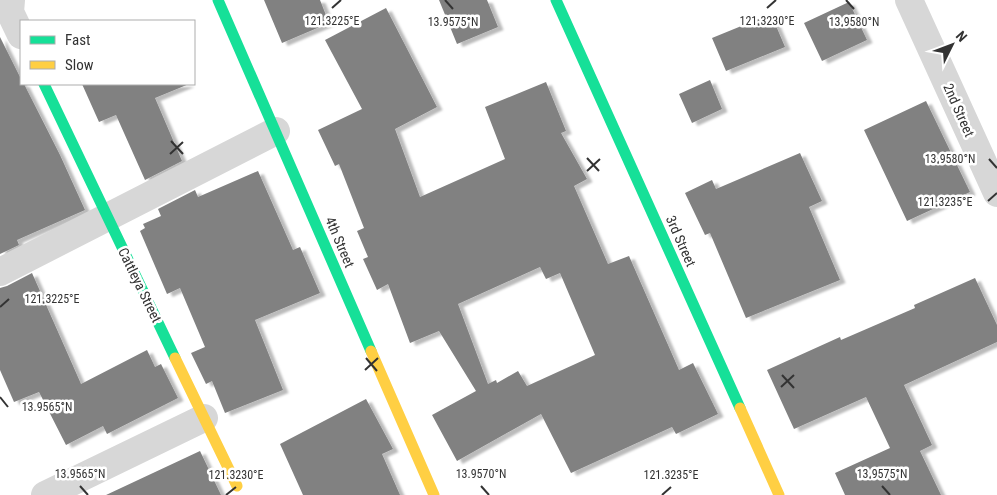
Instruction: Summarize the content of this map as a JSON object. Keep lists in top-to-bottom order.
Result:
{
  "streets": {
    "street": [
      "2nd Street",
      "3rd Street",
      "4th Street",
      "Cattleya Street"
    ]
  },
  "legend": ["Fast", "Slow"],
  "north": "top right",
  "coordinates": [
    "121.3225°E",
    "121.3230°E",
    "13.9575°N",
    "13.9580°N",
    "121.3235°E",
    "13.9565°N",
    "13.9570°N"
  ]
}
